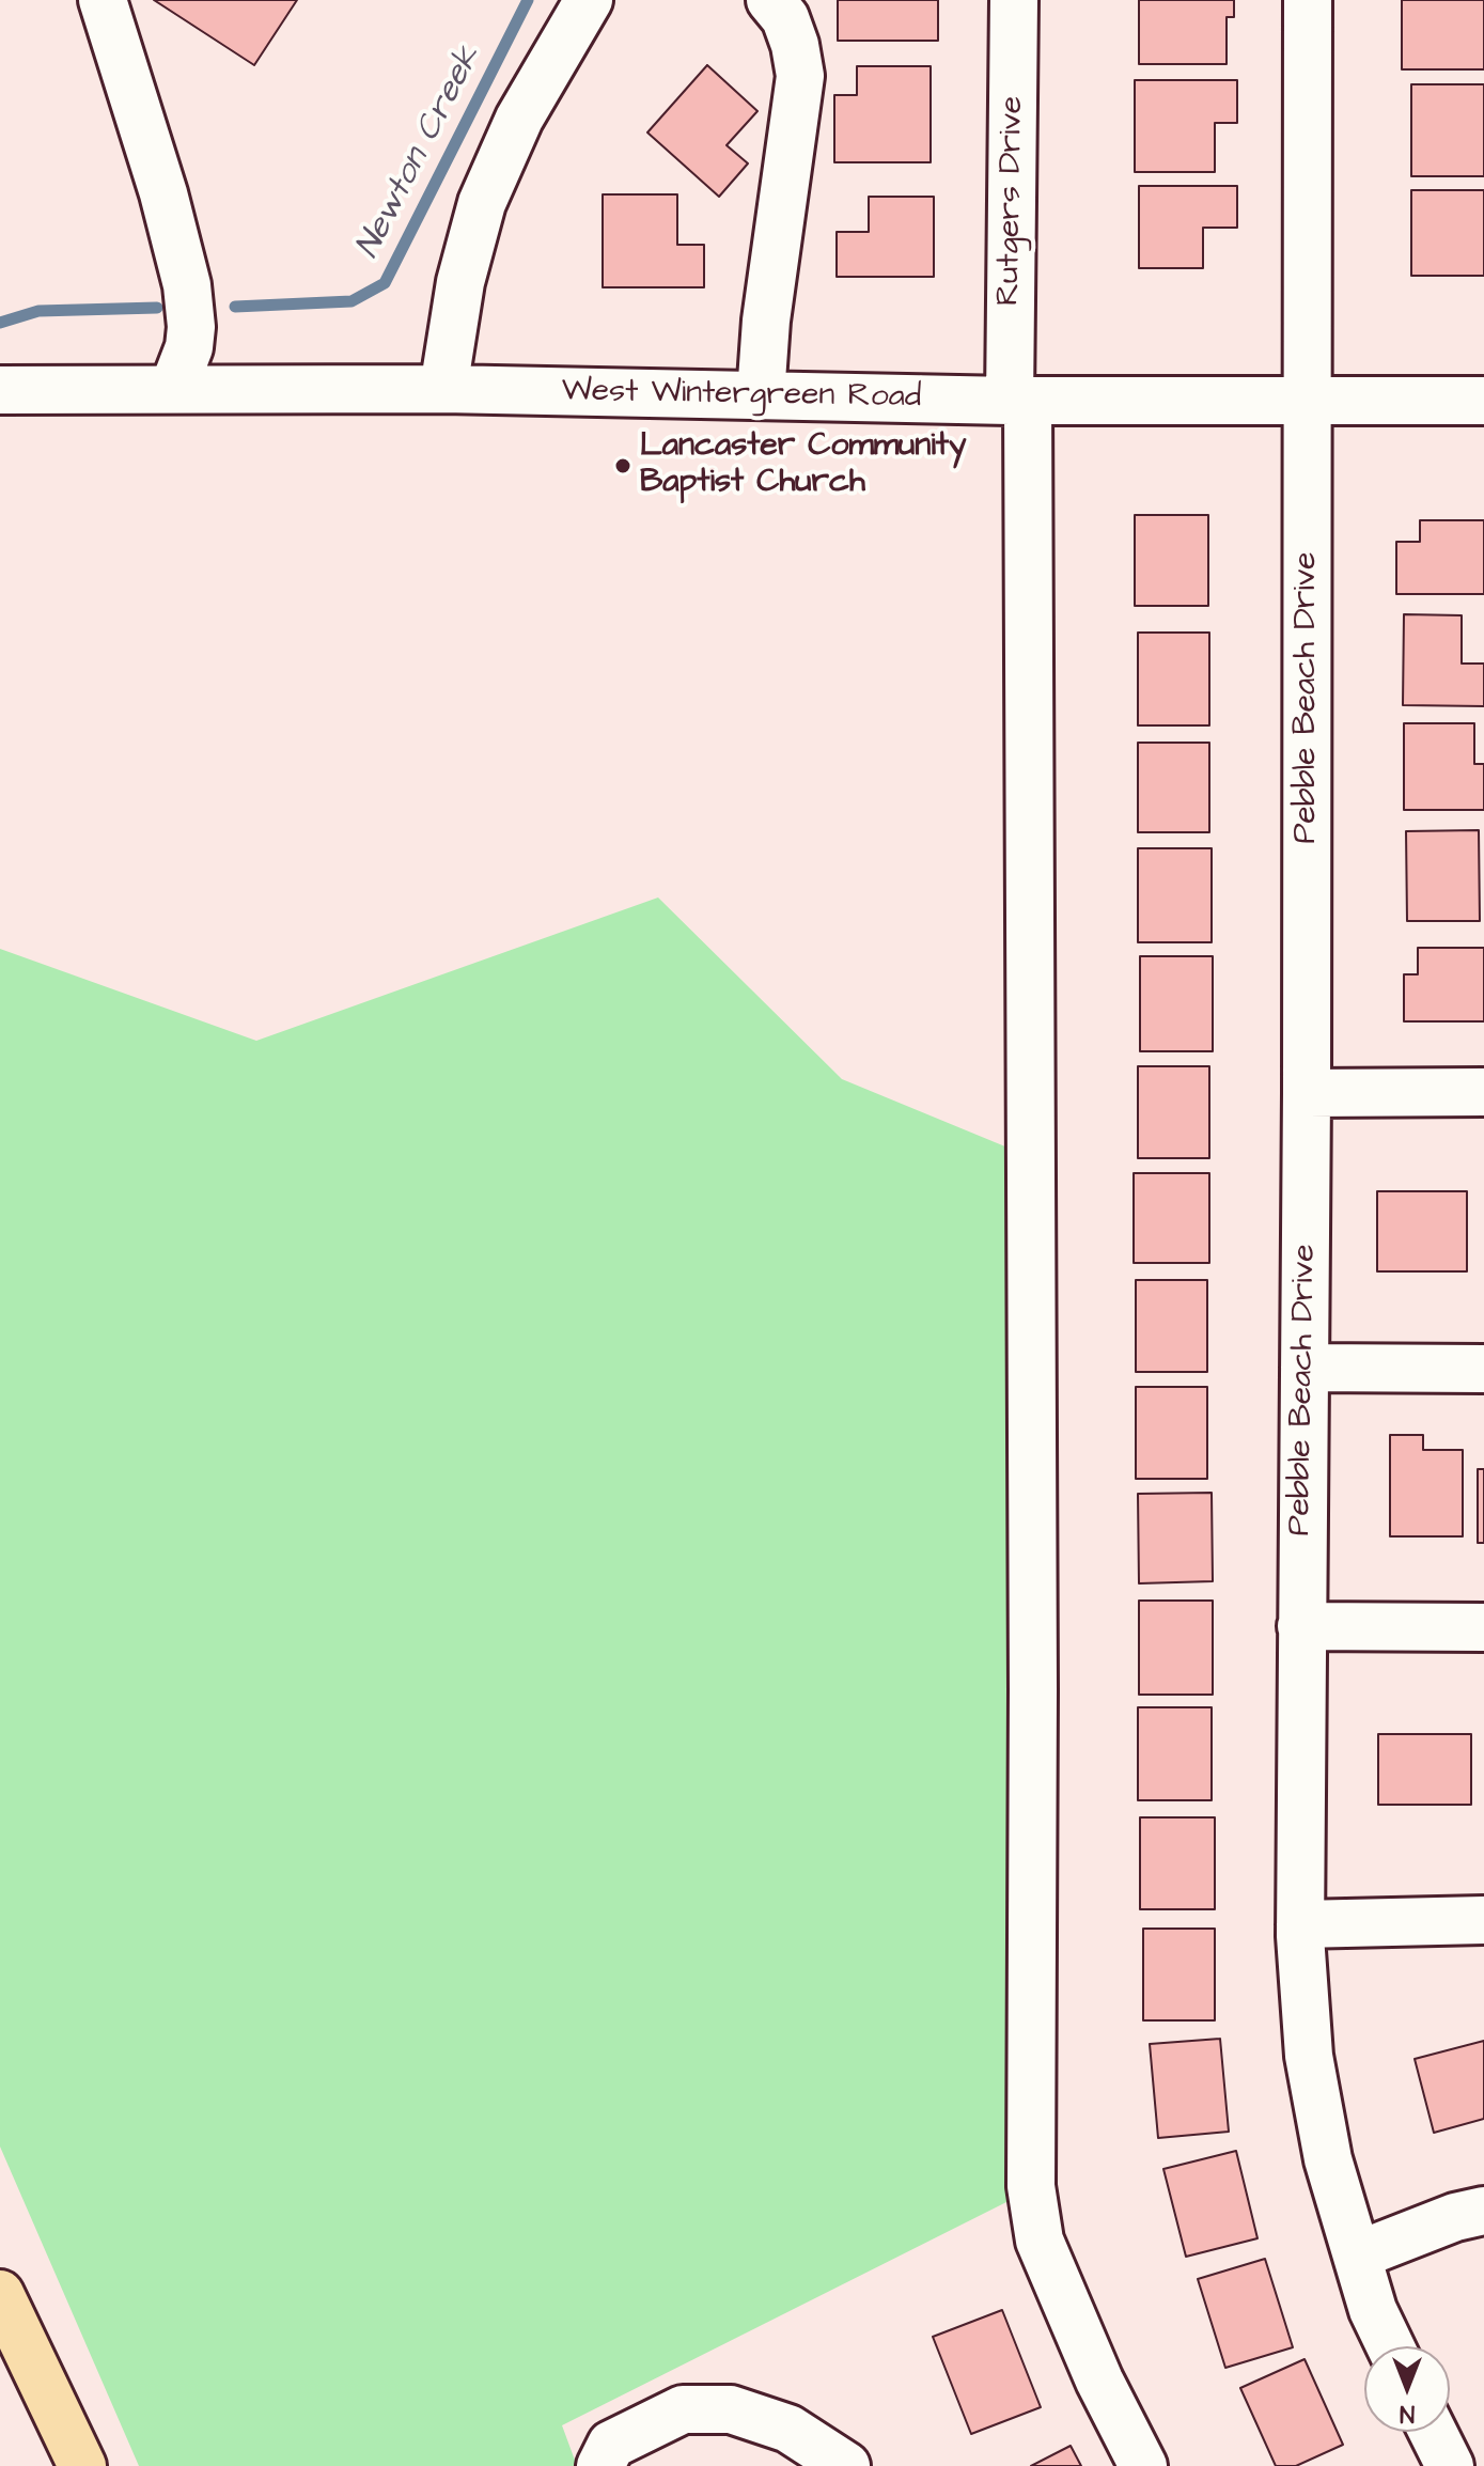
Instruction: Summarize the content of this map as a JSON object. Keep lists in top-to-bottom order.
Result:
{
  "streets": {
    "street": ["Rutgers Drive", "West Wintergreen Road", "Pebble Beach Drive"]
  },
  "crossings": [
    ["Rutgers Drive", "West Wintergreen Road"],
    ["West Wintergreen Road", "Pebble Beach Drive"]
  ],
  "water": ["Newton Creek"],
  "places": ["Lancaster Community Baptist Church"],
  "north": "bottom"
}
